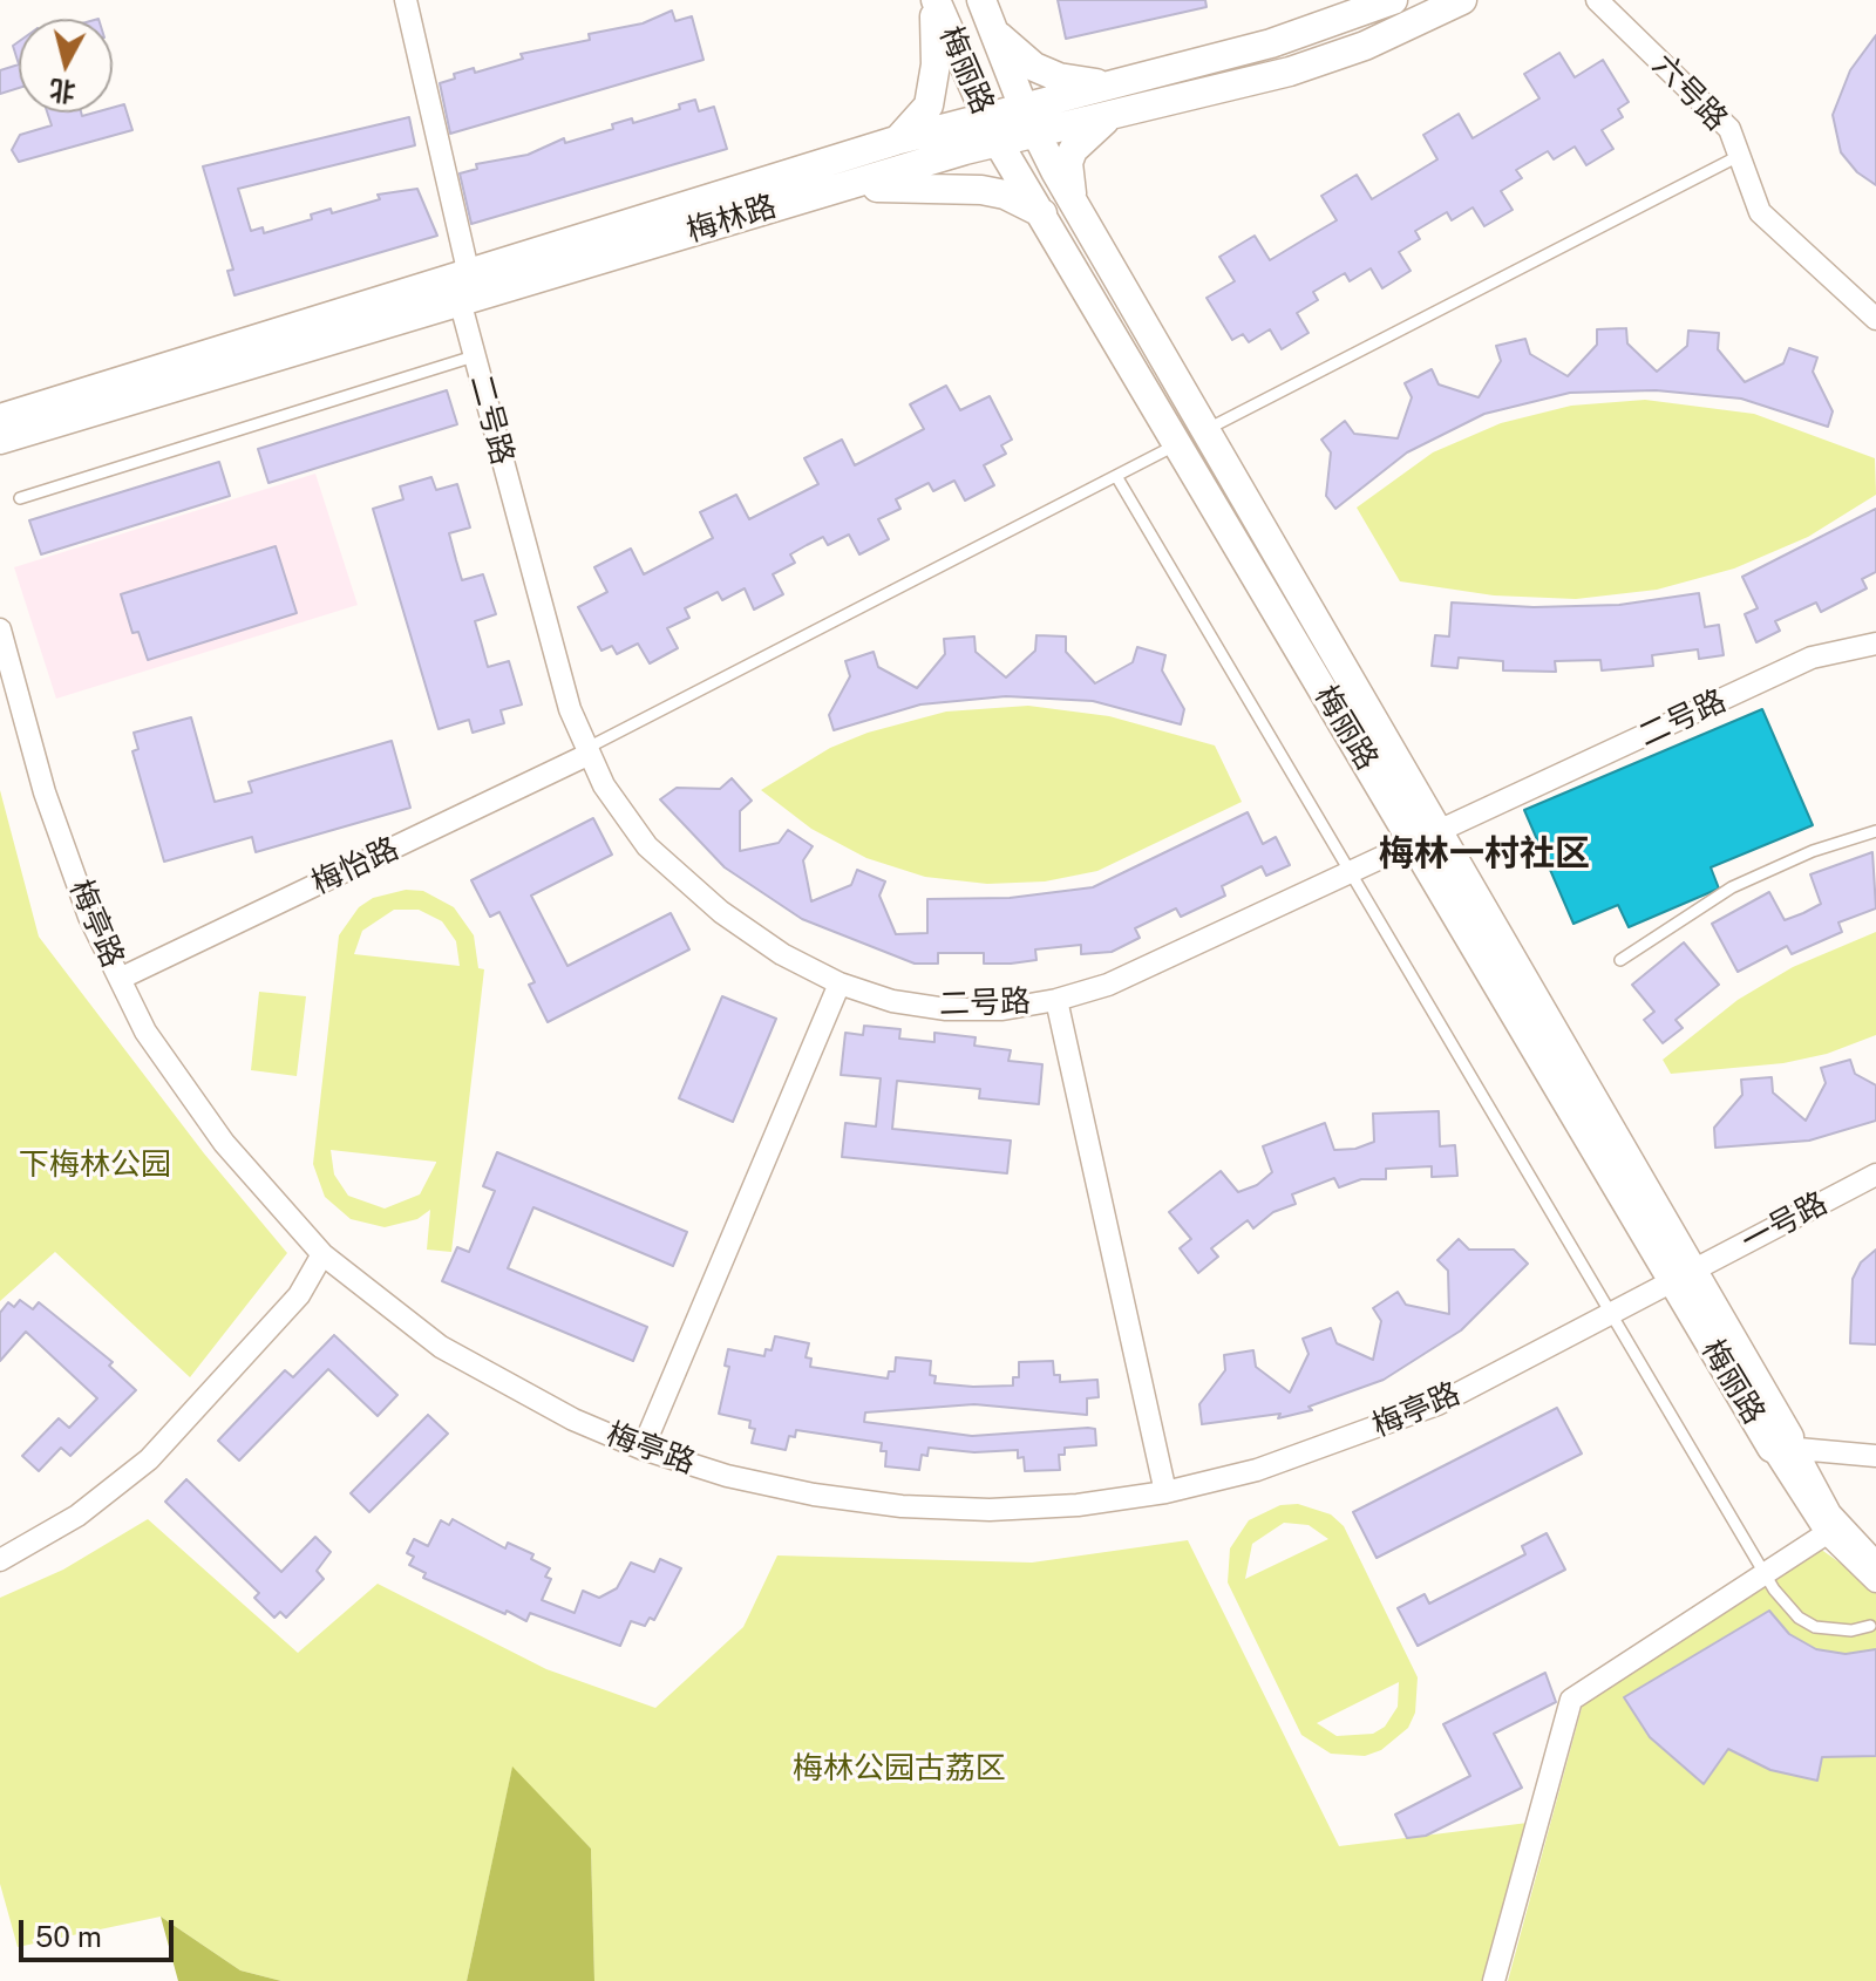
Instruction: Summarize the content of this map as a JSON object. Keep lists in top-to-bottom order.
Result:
{
  "streets": {
    "main road": ["梅丽路", "梅林路"],
    "street": [
      "六号路",
      "二号路",
      "梅怡路",
      "梅亭路",
      "一号路"
    ]
  },
  "crossings": [
    ["梅丽路", "梅林路"],
    ["梅丽路", "二号路"],
    ["梅丽路", "梅亭路"],
    ["梅丽路", "一号路"],
    ["梅林路", "二号路"],
    ["二号路", "梅怡路"],
    ["梅怡路", "梅亭路"],
    ["梅亭路", "一号路"]
  ],
  "districts": ["梅林一村社区"],
  "parks": ["下梅林公园", "梅林公园古荔区"],
  "scale_bar": "50 m",
  "north": "bottom"
}
